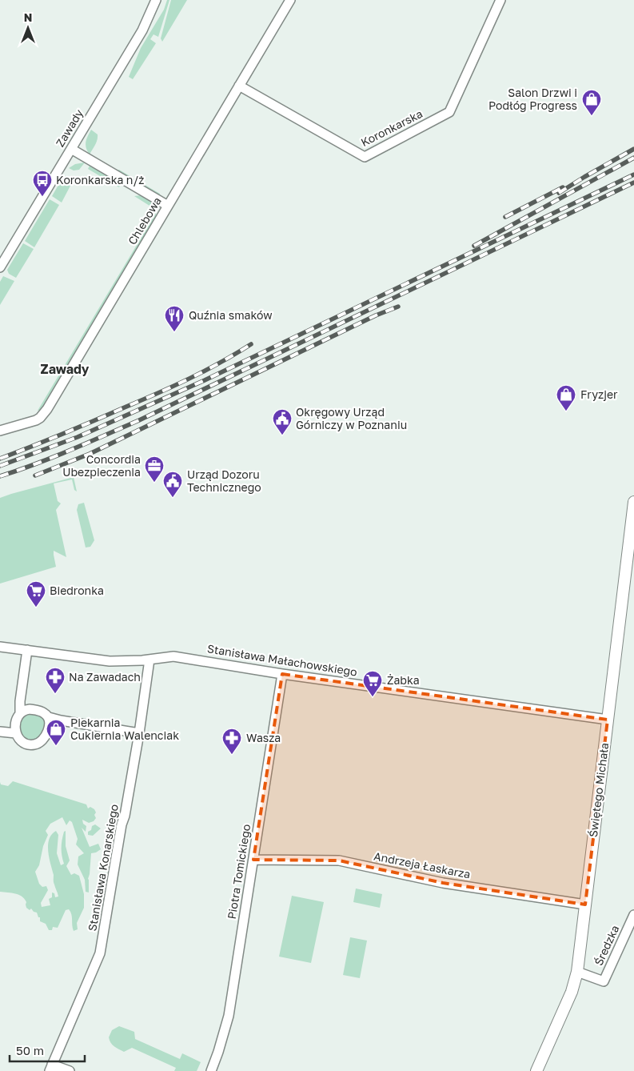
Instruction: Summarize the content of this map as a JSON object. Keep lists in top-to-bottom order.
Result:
{
  "streets": {
    "street": [
      "Zawady",
      "Koronkarska",
      "Chlebowa",
      "Stanisława Małachowskiego",
      "Świętego Michała",
      "Andrzeja Łaskarza",
      "Stanisława Konarskiego",
      "Piotra Tomickiego",
      "Średzka"
    ]
  },
  "crossings": [
    ["Koronkarska", "Chlebowa"],
    ["Stanisława Małachowskiego", "Świętego Michała"],
    ["Stanisława Małachowskiego", "Stanisława Konarskiego"],
    ["Stanisława Małachowskiego", "Piotra Tomickiego"],
    ["Świętego Michała", "Andrzeja Łaskarza"],
    ["Świętego Michała", "Średzka"],
    ["Andrzeja Łaskarza", "Piotra Tomickiego"]
  ],
  "districts": ["Zawady"],
  "places": {
    "shop": ["Salon Drzwi i Podłóg Progress", "Fryzjer", "Piekarnia Cukiernia Walenciak"],
    "bus stop": ["Koronkarska n/ż"],
    "restaurant": ["Quźnia smaków"],
    "public building": ["Okręgowy Urząd Górniczy w Poznaniu", "Urząd Dozoru Technicznego"],
    "office": ["Concordia Ubezpieczenia"],
    "supermarket": ["Biedronka", "Żabka"],
    "pharmacy": ["Na Zawadach", "Wasza"]
  },
  "scale_bar": "50 m",
  "north": "top"
}
